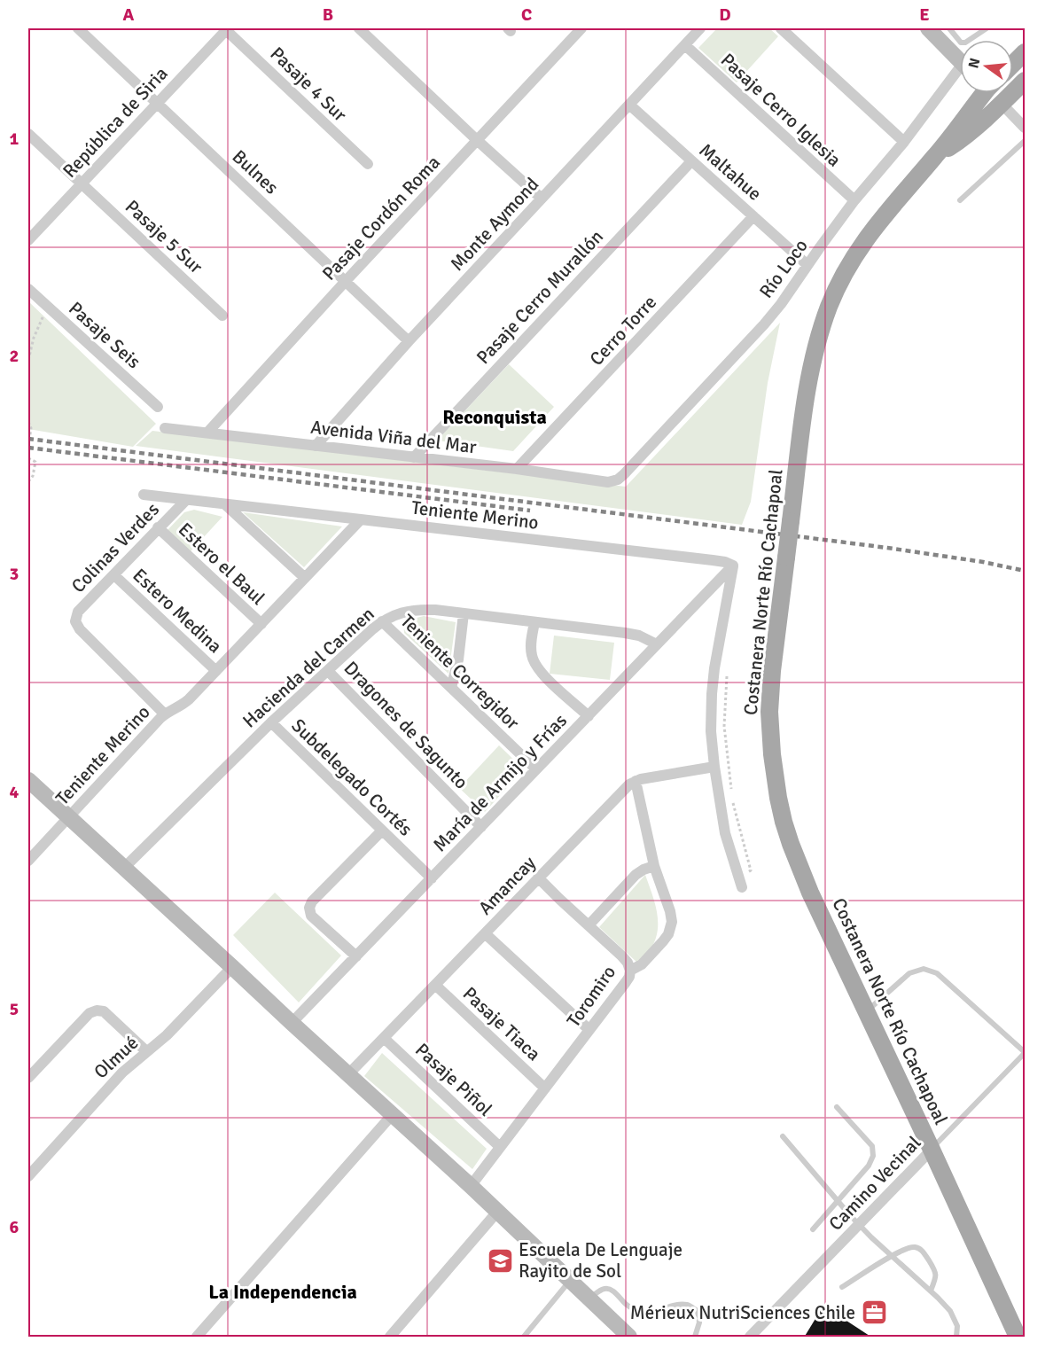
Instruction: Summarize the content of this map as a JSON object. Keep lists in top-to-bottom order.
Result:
{
  "streets": {
    "main road": ["Costanera Norte Río Cachapoal"],
    "street": [
      "Pasaje 4 Sur",
      "Pasaje Cerro Iglesia",
      "República de Siria",
      "Bulnes",
      "Maltahue",
      "Pasaje Cordón Roma",
      "Monte Aymond",
      "Pasaje 5 Sur",
      "Río Loco",
      "Pasaje Cerro Murallón",
      "Cerro Torre",
      "Pasaje Seis",
      "Avenida Viña del Mar",
      "Teniente Merino",
      "Colinas Verdes",
      "Estero el Baul",
      "Estero Medina",
      "Hacienda del Carmen",
      "Teniente Corregidor",
      "Dragones de Sagunto",
      "Subdelegado Cortés",
      "María de Armijo y Frías",
      "Amancay",
      "Toromiro",
      "Pasaje Tiaca",
      "Olmué",
      "Pasaje Piñol",
      "Camino Vecinal"
    ]
  },
  "crossings": [
    ["Pasaje 4 Sur", "República de Siria"],
    ["Pasaje Cerro Iglesia", "Monte Aymond"],
    ["Pasaje Cerro Iglesia", "Río Loco"],
    ["República de Siria", "Bulnes"],
    ["República de Siria", "Pasaje 5 Sur"],
    ["Bulnes", "Pasaje Cordón Roma"],
    ["Bulnes", "Monte Aymond"],
    ["Maltahue", "Monte Aymond"],
    ["Maltahue", "Río Loco"],
    ["Maltahue", "Pasaje Cerro Murallón"],
    ["Maltahue", "Cerro Torre"],
    ["Pasaje Cordón Roma", "Avenida Viña del Mar"],
    ["Monte Aymond", "Avenida Viña del Mar"],
    ["Río Loco", "Avenida Viña del Mar"],
    ["Pasaje Cerro Murallón", "Avenida Viña del Mar"],
    ["Cerro Torre", "Avenida Viña del Mar"],
    ["Teniente Merino", "Colinas Verdes"],
    ["Teniente Merino", "Estero el Baul"],
    ["Teniente Merino", "Estero Medina"],
    ["Teniente Merino", "María de Armijo y Frías"],
    ["Colinas Verdes", "Estero el Baul"],
    ["Colinas Verdes", "Estero Medina"],
    ["Costanera Norte Río Cachapoal", "Camino Vecinal"],
    ["Hacienda del Carmen", "Teniente Corregidor"],
    ["Hacienda del Carmen", "Dragones de Sagunto"],
    ["Hacienda del Carmen", "Subdelegado Cortés"],
    ["Hacienda del Carmen", "María de Armijo y Frías"],
    ["Teniente Corregidor", "María de Armijo y Frías"],
    ["Dragones de Sagunto", "María de Armijo y Frías"],
    ["Subdelegado Cortés", "María de Armijo y Frías"],
    ["Amancay", "Toromiro"],
    ["Amancay", "Pasaje Tiaca"],
    ["Amancay", "Pasaje Piñol"],
    ["Toromiro", "Pasaje Tiaca"],
    ["Toromiro", "Pasaje Piñol"]
  ],
  "districts": ["Reconquista", "La Independencia"],
  "places": {
    "school or university": ["Escuela De Lenguaje Rayito de Sol"],
    "office": ["Mérieux NutriSciences Chile"]
  },
  "north": "left",
  "grid": {
    "columns": [
      "A",
      "B",
      "C",
      "D",
      "E"
    ],
    "rows": [
      "1",
      "2",
      "3",
      "4",
      "5",
      "6"
    ]
  }
}
